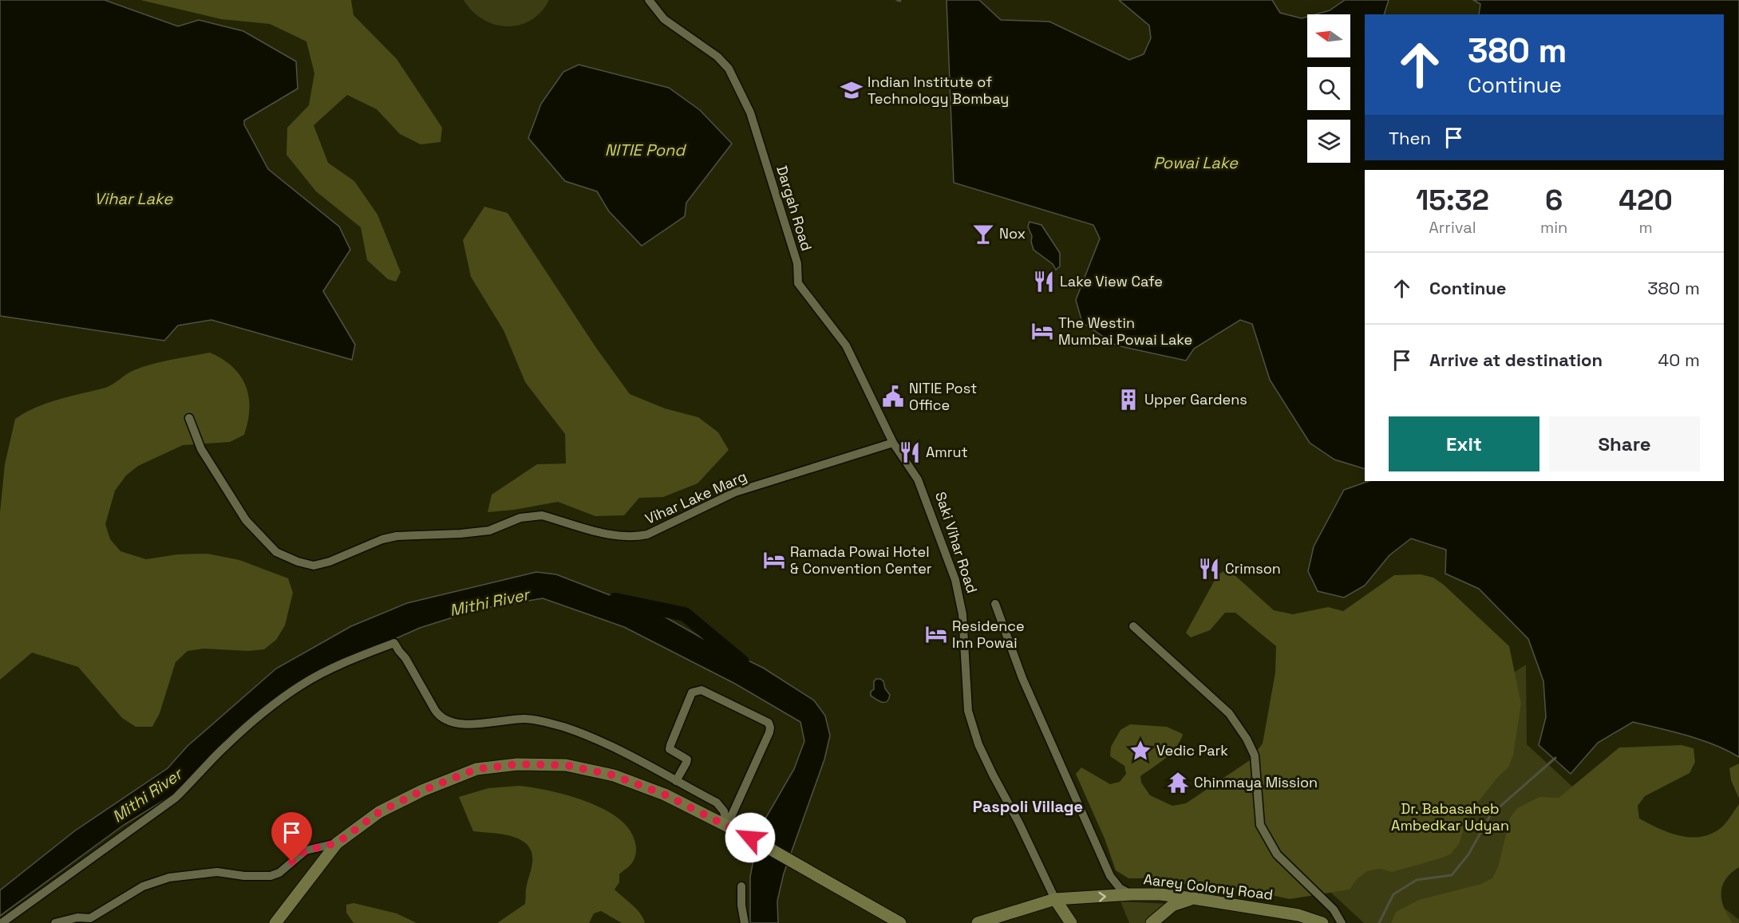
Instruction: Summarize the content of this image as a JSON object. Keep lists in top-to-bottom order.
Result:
{
  "streets": {
    "main road": ["Saki Vihar Road", "Aarey Colony Road"],
    "street": ["Dargah Road", "Vihar Lake Marg"]
  },
  "crossings": [
    ["Dargah Road", "Vihar Lake Marg"],
    ["Dargah Road", "Saki Vihar Road"],
    ["Vihar Lake Marg", "Saki Vihar Road"],
    ["Saki Vihar Road", "Aarey Colony Road"]
  ],
  "districts": ["Paspoli Village"],
  "water": [
    "NITIE Pond",
    "Powai Lake",
    "Vihar Lake",
    "Mithi River"
  ],
  "parks": ["Dr. Babasaheb Ambedkar Udyan"],
  "places": {
    "school or university": ["Indian Institute of Technology Bombay"],
    "bar": ["Nox"],
    "restaurant": ["Lake View Cafe", "Amrut", "Crimson"],
    "hotel": ["The Westin Mumbai Powai Lake", "Ramada Powai Hotel & Convention Center", "Residence Inn Powai"],
    "public building": ["NITIE Post Office"],
    "building": ["Upper Gardens"],
    "place": ["Vedic Park"],
    "temple": ["Chinmaya Mission"]
  },
  "north": "left",
  "page": {
    "turn": ["380 m", "Continue"],
    "then": "Then",
    "eta": [
      "15:32",
      "Arrival",
      "6",
      "min",
      "420",
      "m"
    ],
    "list": [
      {
        "name": "Continue",
        "value": "380 m"
      },
      {
        "name": "Arrive at destination",
        "value": "40 m"
      }
    ],
    "buttons": ["Exit", "Share"]
  }
}
